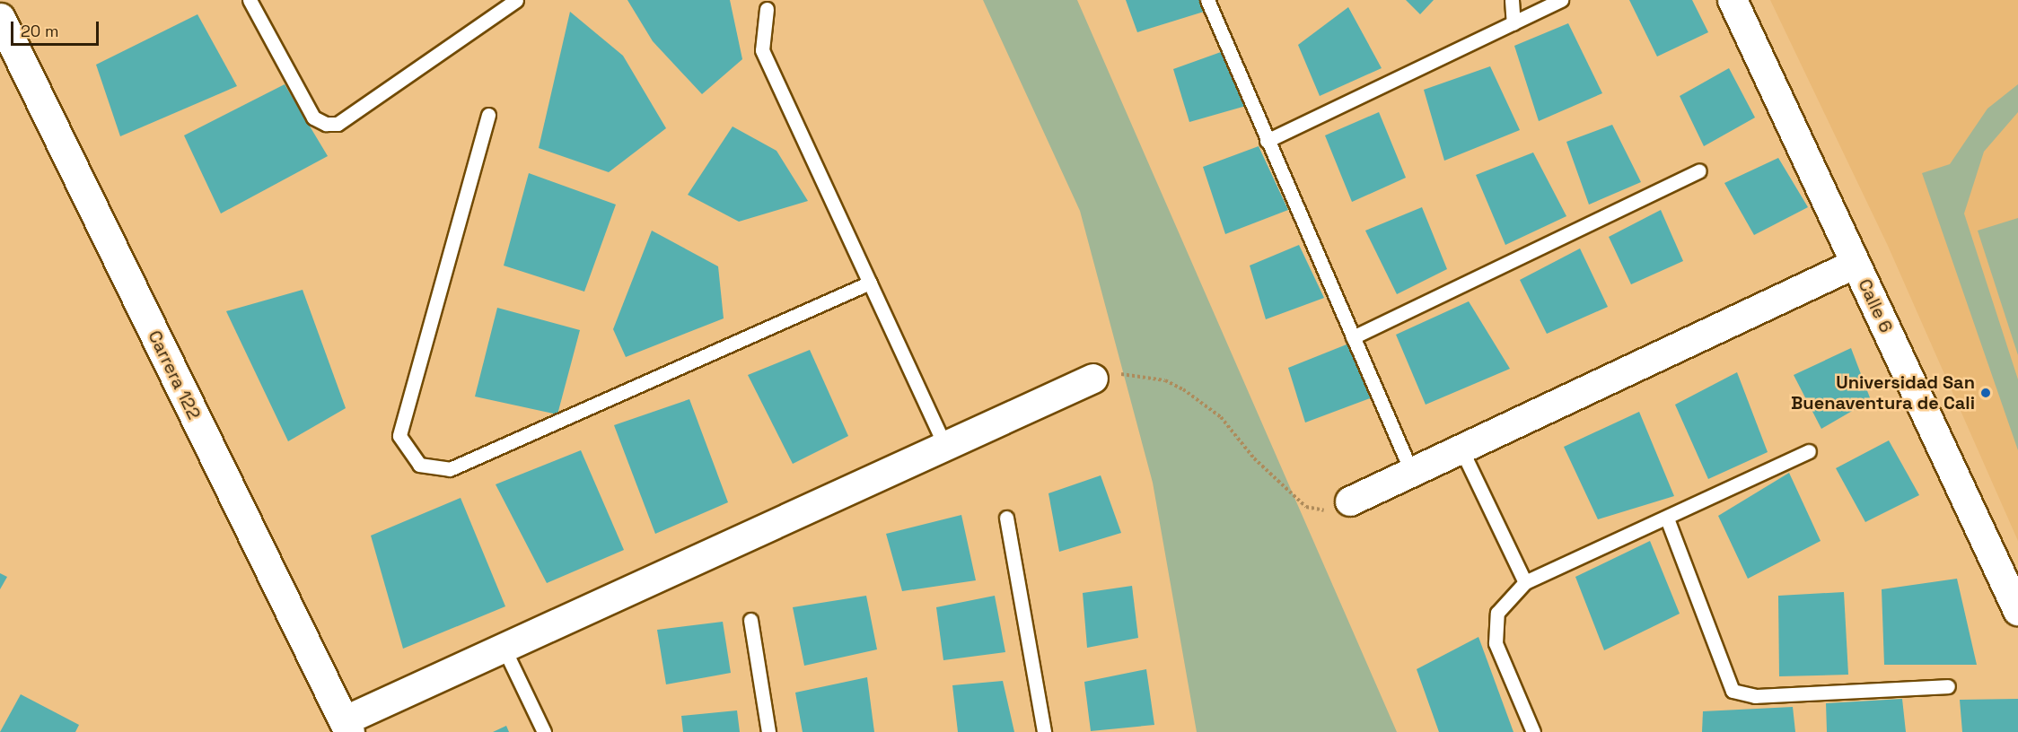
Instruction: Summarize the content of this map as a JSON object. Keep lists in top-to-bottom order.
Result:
{
  "streets": {
    "street": ["Calle 6", "Carrera 122"]
  },
  "places": ["Universidad San Buenaventura de Cali"],
  "scale_bar": "20 m"
}
